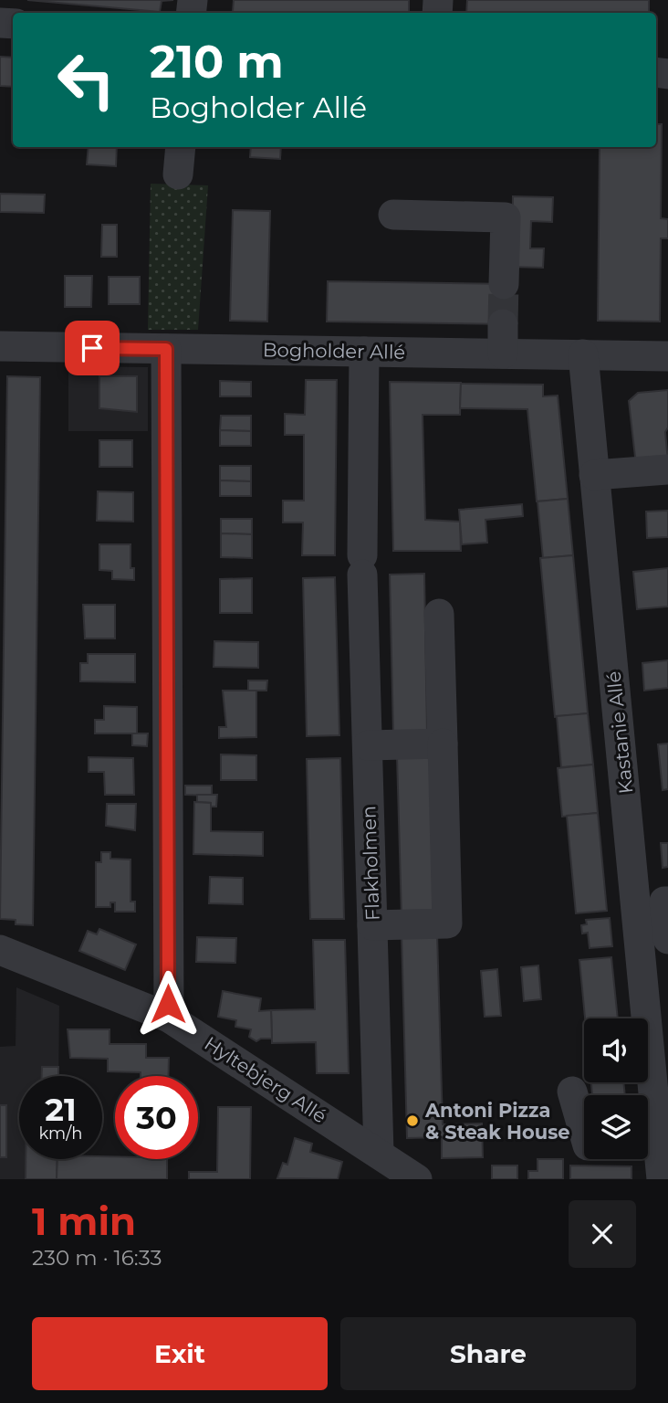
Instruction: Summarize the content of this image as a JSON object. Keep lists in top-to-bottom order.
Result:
{
  "streets": {
    "street": [
      "Bogholder Allé",
      "Kastanie Allé",
      "Flakholmen",
      "Hyltebjerg Allé"
    ]
  },
  "crossings": [
    ["Bogholder Allé", "Kastanie Allé"],
    ["Bogholder Allé", "Flakholmen"],
    ["Flakholmen", "Hyltebjerg Allé"]
  ],
  "places": ["Antoni Pizza & Steak House"],
  "page": {
    "turn": ["210 m", "Bogholder Allé"],
    "speed": "21 km/h",
    "limit": "30",
    "heading": ["1 min", "230 m · 16:33"],
    "buttons": ["Exit", "Share"]
  }
}
